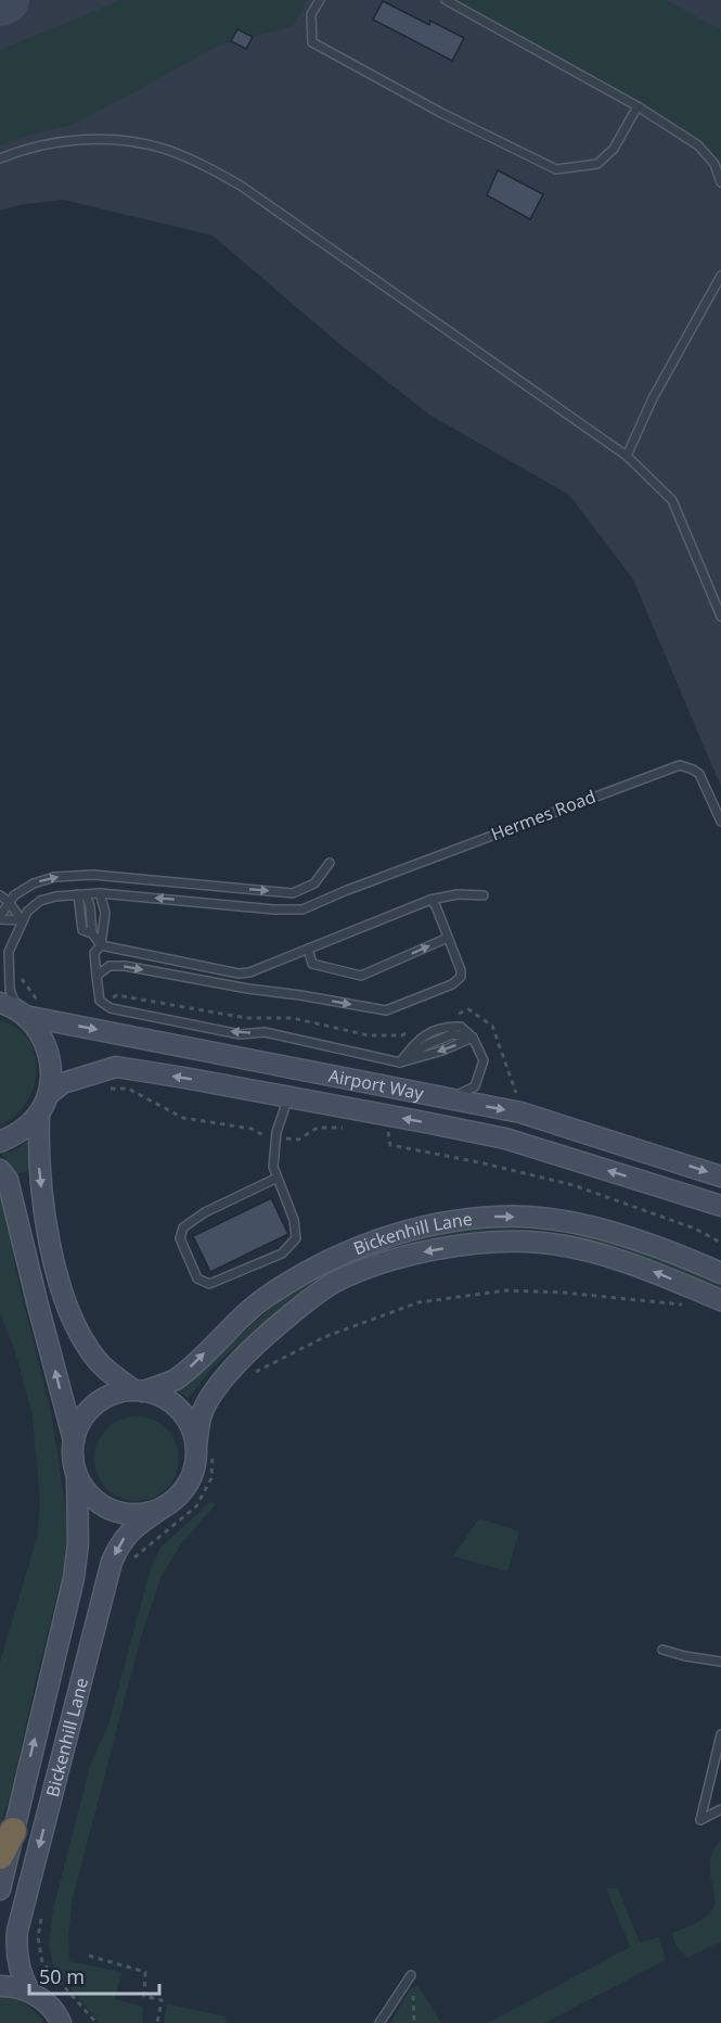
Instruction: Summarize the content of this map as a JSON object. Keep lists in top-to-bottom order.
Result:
{
  "streets": {
    "main road": ["Airport Way", "Bickenhill Lane"],
    "lane": ["Hermes Road"]
  },
  "scale_bar": "50 m"
}
